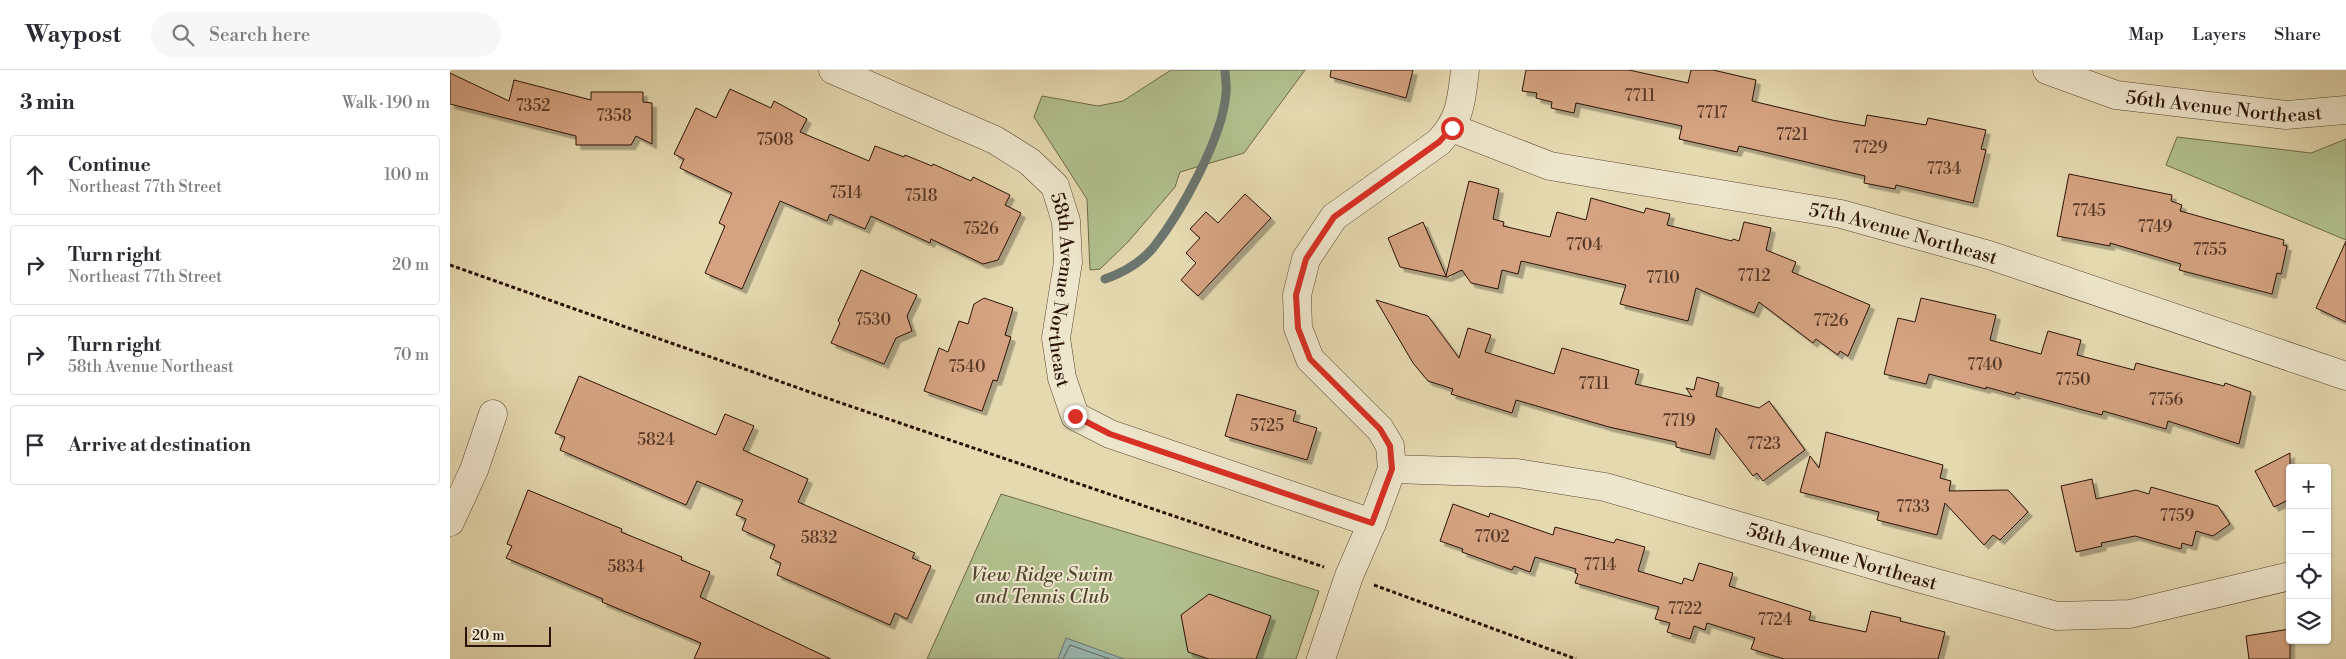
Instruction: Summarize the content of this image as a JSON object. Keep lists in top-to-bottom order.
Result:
{
  "streets": {
    "street": ["56th Avenue Northeast", "57th Avenue Northeast", "58th Avenue Northeast"]
  },
  "parks": ["View Ridge Swim and Tennis Club"],
  "house_numbers": [
    "7711",
    "7352",
    "7717",
    "7358",
    "7721",
    "7508",
    "7729",
    "7734",
    "7514",
    "7518",
    "7745",
    "7749",
    "7526",
    "7704",
    "7755",
    "7712",
    "7710",
    "7530",
    "7726",
    "7740",
    "7540",
    "7750",
    "7711",
    "7756",
    "7719",
    "5725",
    "5824",
    "7723",
    "7733",
    "7759",
    "7702",
    "5832",
    "7714",
    "5834",
    "7722",
    "7724"
  ],
  "scale_bar": "20 m",
  "page": {
    "header": "Waypost",
    "search": "Search here",
    "nav": ["Map", "Layers", "Share"],
    "heading": ["3 min", "Walk · 190 m"],
    "list": [
      ["Continue", "Northeast 77th Street", "100 m"],
      ["Turn right", "Northeast 77th Street", "20 m"],
      ["Turn right", "58th Avenue Northeast", "70 m"],
      "Arrive at destination"
    ],
    "map_buttons": ["+", "−"],
    "scale": "20 m"
  }
}
